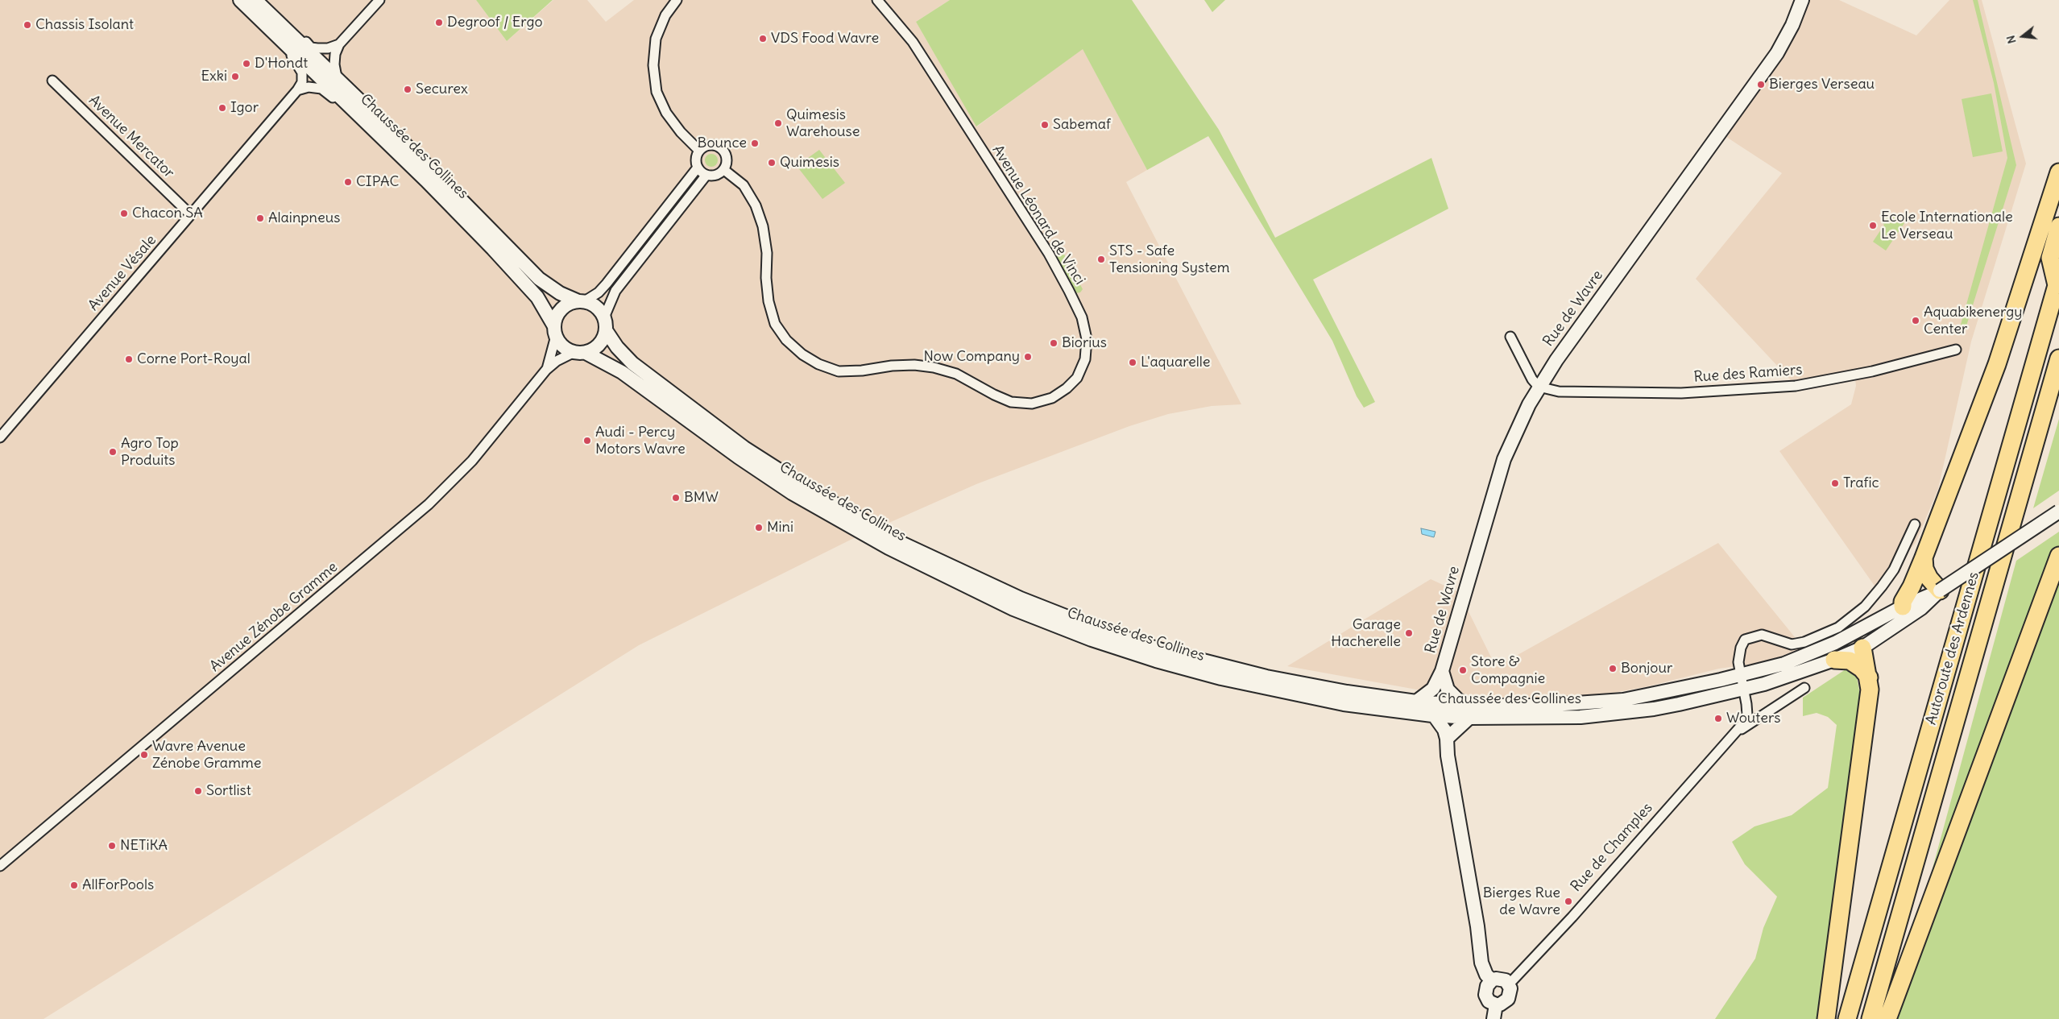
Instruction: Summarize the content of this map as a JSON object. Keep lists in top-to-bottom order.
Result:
{
  "streets": {
    "highway": ["Autoroute des Ardennes"],
    "main road": ["Chaussée des Collines", "Rue de Wavre", "Rue de Champles"],
    "street": [
      "Avenue Mercator",
      "Avenue Léonard de Vinci",
      "Avenue Vésale",
      "Rue des Ramiers",
      "Avenue Zénobe Gramme"
    ]
  },
  "crossings": [
    ["Avenue Mercator", "Avenue Vésale"],
    ["Chaussée des Collines", "Rue de Wavre"],
    ["Chaussée des Collines", "Avenue Zénobe Gramme"],
    ["Chaussée des Collines", "Rue de Champles"],
    ["Rue de Wavre", "Rue des Ramiers"]
  ],
  "places": [
    "Degroof / Ergo",
    "Chassis Isolant",
    "VDS Food Wavre",
    "D'Hondt",
    "Exki",
    "Bierges Verseau",
    "Securex",
    "Igor",
    "Quimesis Warehouse",
    "Sabemaf",
    "Bounce",
    "Quimesis",
    "CIPAC",
    "Chacon SA",
    "Alainpneus",
    "Ecole Internationale Le Verseau",
    "STS - Safe Tensioning System",
    "Aquabikenergy Center",
    "Biorius",
    "Now Company",
    "Corne Port-Royal",
    "L'aquarelle",
    "Audi - Percy Motors Wavre",
    "Agro Top Produits",
    "Trafic",
    "BMW",
    "Mini",
    "Garage Hacherelle",
    "Bonjour",
    "Store & Compagnie",
    "Wouters",
    "Wavre Avenue Zénobe Gramme",
    "Sortlist",
    "NETiKA",
    "AllForPools",
    "Bierges Rue de Wavre"
  ],
  "north": "left"
}
